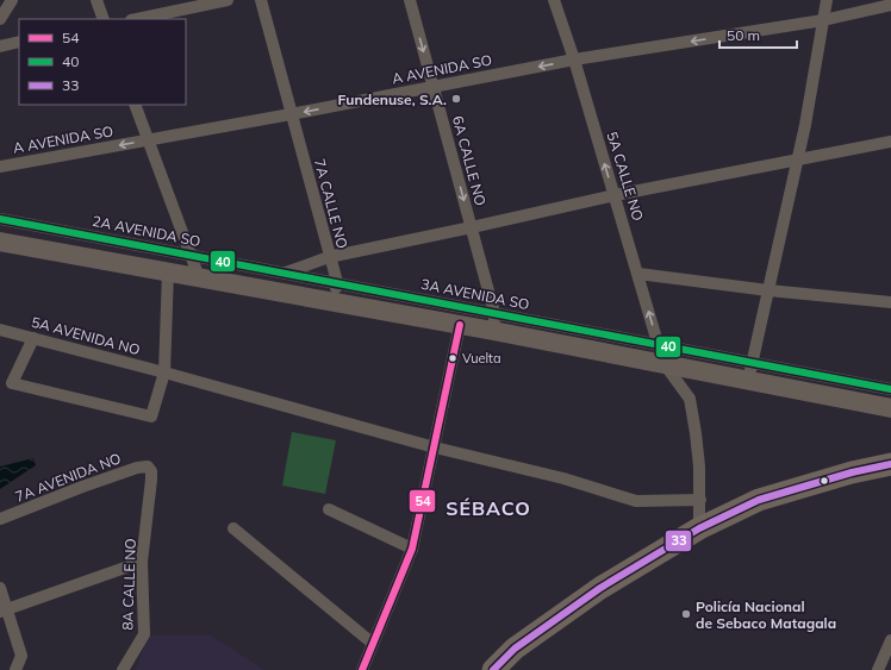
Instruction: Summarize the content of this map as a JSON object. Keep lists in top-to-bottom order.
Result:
{
  "streets": {
    "street": [
      "A AVENIDA SO",
      "6A CALLE NO",
      "5A CALLE NO",
      "7A CALLE NO",
      "2A AVENIDA SO",
      "3A AVENIDA SO",
      "5A AVENIDA NO",
      "7A AVENIDA NO",
      "8A CALLE NO"
    ]
  },
  "crossings": [
    ["A AVENIDA SO", "6A CALLE NO"],
    ["A AVENIDA SO", "5A CALLE NO"],
    ["A AVENIDA SO", "7A CALLE NO"],
    ["6A CALLE NO", "3A AVENIDA SO"],
    ["5A CALLE NO", "3A AVENIDA SO"],
    ["5A CALLE NO", "5A AVENIDA NO"],
    ["7A CALLE NO", "3A AVENIDA SO"],
    ["2A AVENIDA SO", "3A AVENIDA SO"],
    ["7A AVENIDA NO", "8A CALLE NO"]
  ],
  "one_way": ["A AVENIDA SO", "6A CALLE NO", "5A CALLE NO"],
  "districts": ["SÉBACO"],
  "places": ["Fundenuse, S.A.", "Vuelta", "Policía Nacional de Sebaco Matagala"],
  "lines": ["transit line 40", "transit line 54", "transit line 33"],
  "legend": ["54", "40", "33"],
  "scale_bar": "50 m"
}
